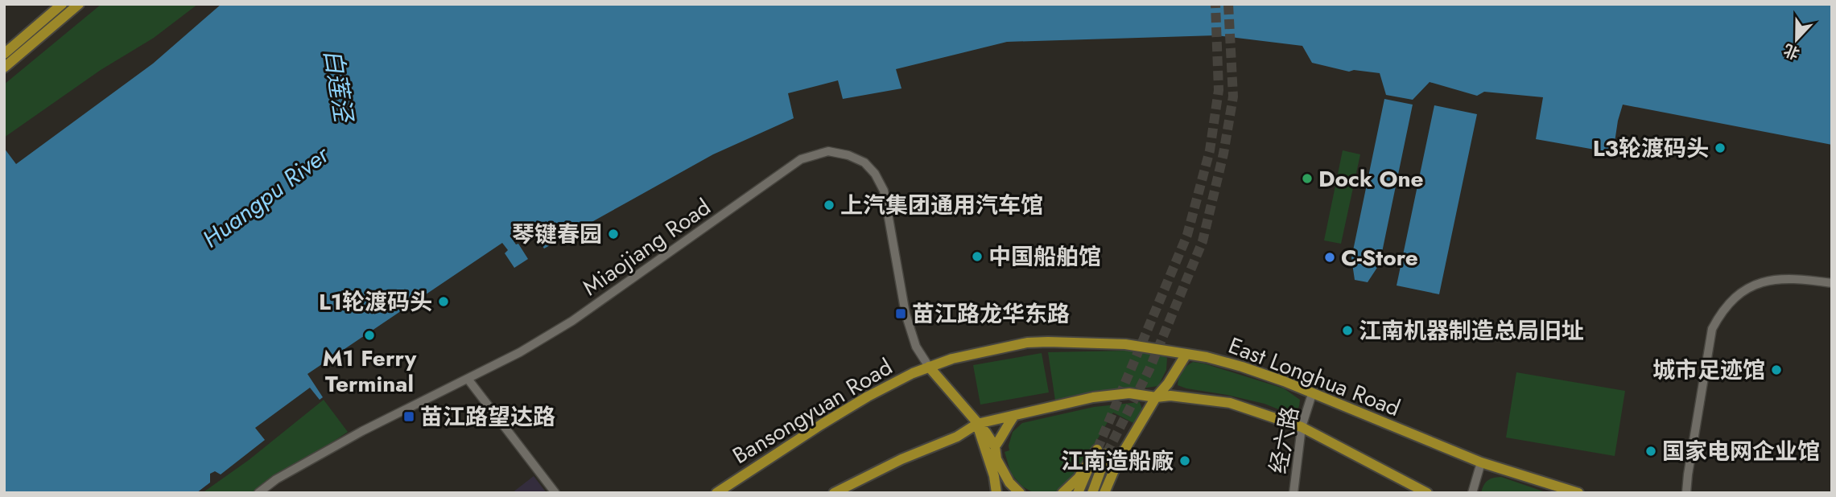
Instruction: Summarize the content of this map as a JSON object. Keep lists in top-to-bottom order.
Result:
{
  "streets": {
    "main road": ["East Longhua Road", "Bansongyuan Road"],
    "street": ["Miaojiang Road", "经六路"]
  },
  "crossings": [
    ["Miaojiang Road", "East Longhua Road"],
    ["Miaojiang Road", "Bansongyuan Road"],
    ["East Longhua Road", "Bansongyuan Road"],
    ["East Longhua Road", "经六路"]
  ],
  "water": ["白莲泾", "Huangpu River"],
  "places": {
    "other": [
      "L3轮渡码头",
      "Dock One",
      "上汽集团通用汽车馆",
      "琴键春园",
      "中国船舶馆",
      "C-Store",
      "L1轮渡码头",
      "江南机器制造总局旧址",
      "M1 Ferry Terminal",
      "城市足迹馆",
      "国家电网企业馆",
      "江南造船廠"
    ],
    "transit": ["苗江路龙华东路", "苗江路望达路"]
  },
  "north": "bottom"
}
